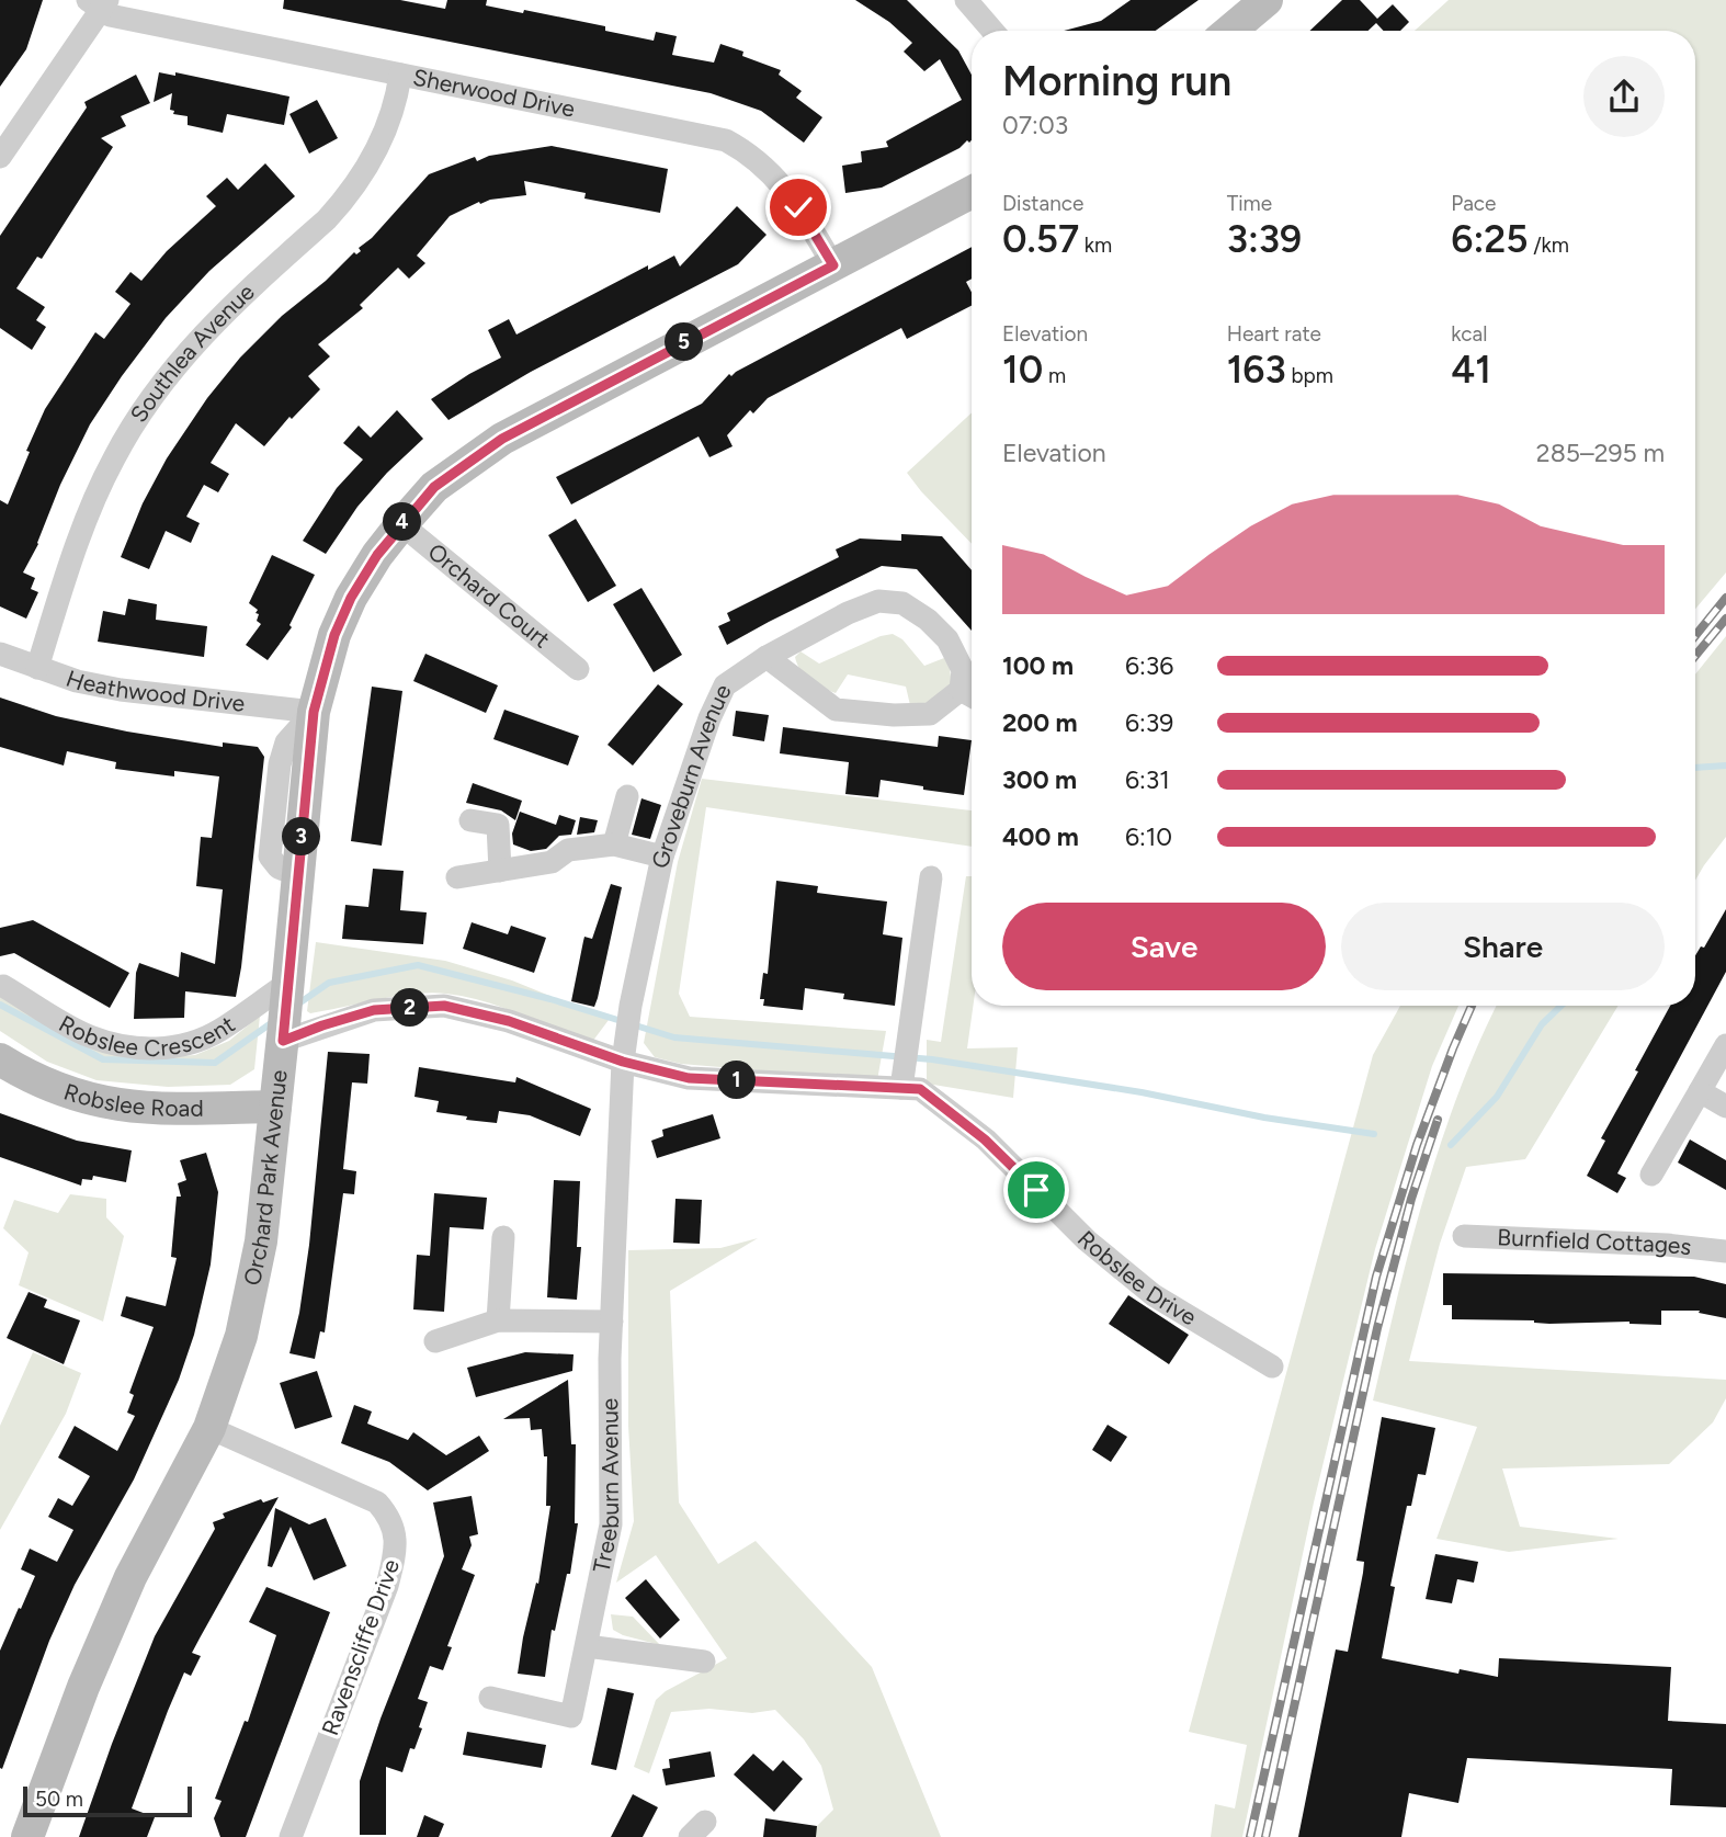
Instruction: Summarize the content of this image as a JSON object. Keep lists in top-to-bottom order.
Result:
{
  "streets": {
    "street": [
      "Sherwood Drive",
      "Southlea Avenue",
      "Orchard Court",
      "Heathwood Drive",
      "Groveburn Avenue",
      "Robslee Crescent",
      "Robslee Road",
      "Orchard Park Avenue",
      "Burnfield Cottages",
      "Robslee Drive",
      "Treeburn Avenue",
      "Ravenscliffe Drive"
    ]
  },
  "crossings": [
    ["Sherwood Drive", "Southlea Avenue"],
    ["Sherwood Drive", "Orchard Park Avenue"],
    ["Southlea Avenue", "Heathwood Drive"],
    ["Orchard Court", "Orchard Park Avenue"],
    ["Heathwood Drive", "Orchard Park Avenue"],
    ["Groveburn Avenue", "Robslee Drive"],
    ["Groveburn Avenue", "Treeburn Avenue"],
    ["Robslee Crescent", "Orchard Park Avenue"],
    ["Robslee Crescent", "Robslee Drive"],
    ["Robslee Road", "Orchard Park Avenue"],
    ["Orchard Park Avenue", "Robslee Drive"],
    ["Orchard Park Avenue", "Ravenscliffe Drive"],
    ["Robslee Drive", "Treeburn Avenue"]
  ],
  "scale_bar": "50 m",
  "page": {
    "heading": ["Morning run", "07:03"],
    "stats": [
      ["Distance", "0.57 km"],
      ["Time", "3:39"],
      ["Pace", "6:25 /km"],
      ["Elevation", "10 m"],
      ["Heart rate", "163 bpm"],
      ["kcal", "41"]
    ],
    "pins": [
      "5",
      "4",
      "3",
      "2",
      "1"
    ],
    "chart": ["Elevation", "285–295 m"],
    "list": [
      {
        "name": "100 m",
        "note": "6:36"
      },
      {
        "name": "200 m",
        "note": "6:39"
      },
      {
        "name": "300 m",
        "note": "6:31"
      },
      {
        "name": "400 m",
        "note": "6:10"
      }
    ],
    "buttons": ["Save", "Share"],
    "scale": "50 m"
  }
}
